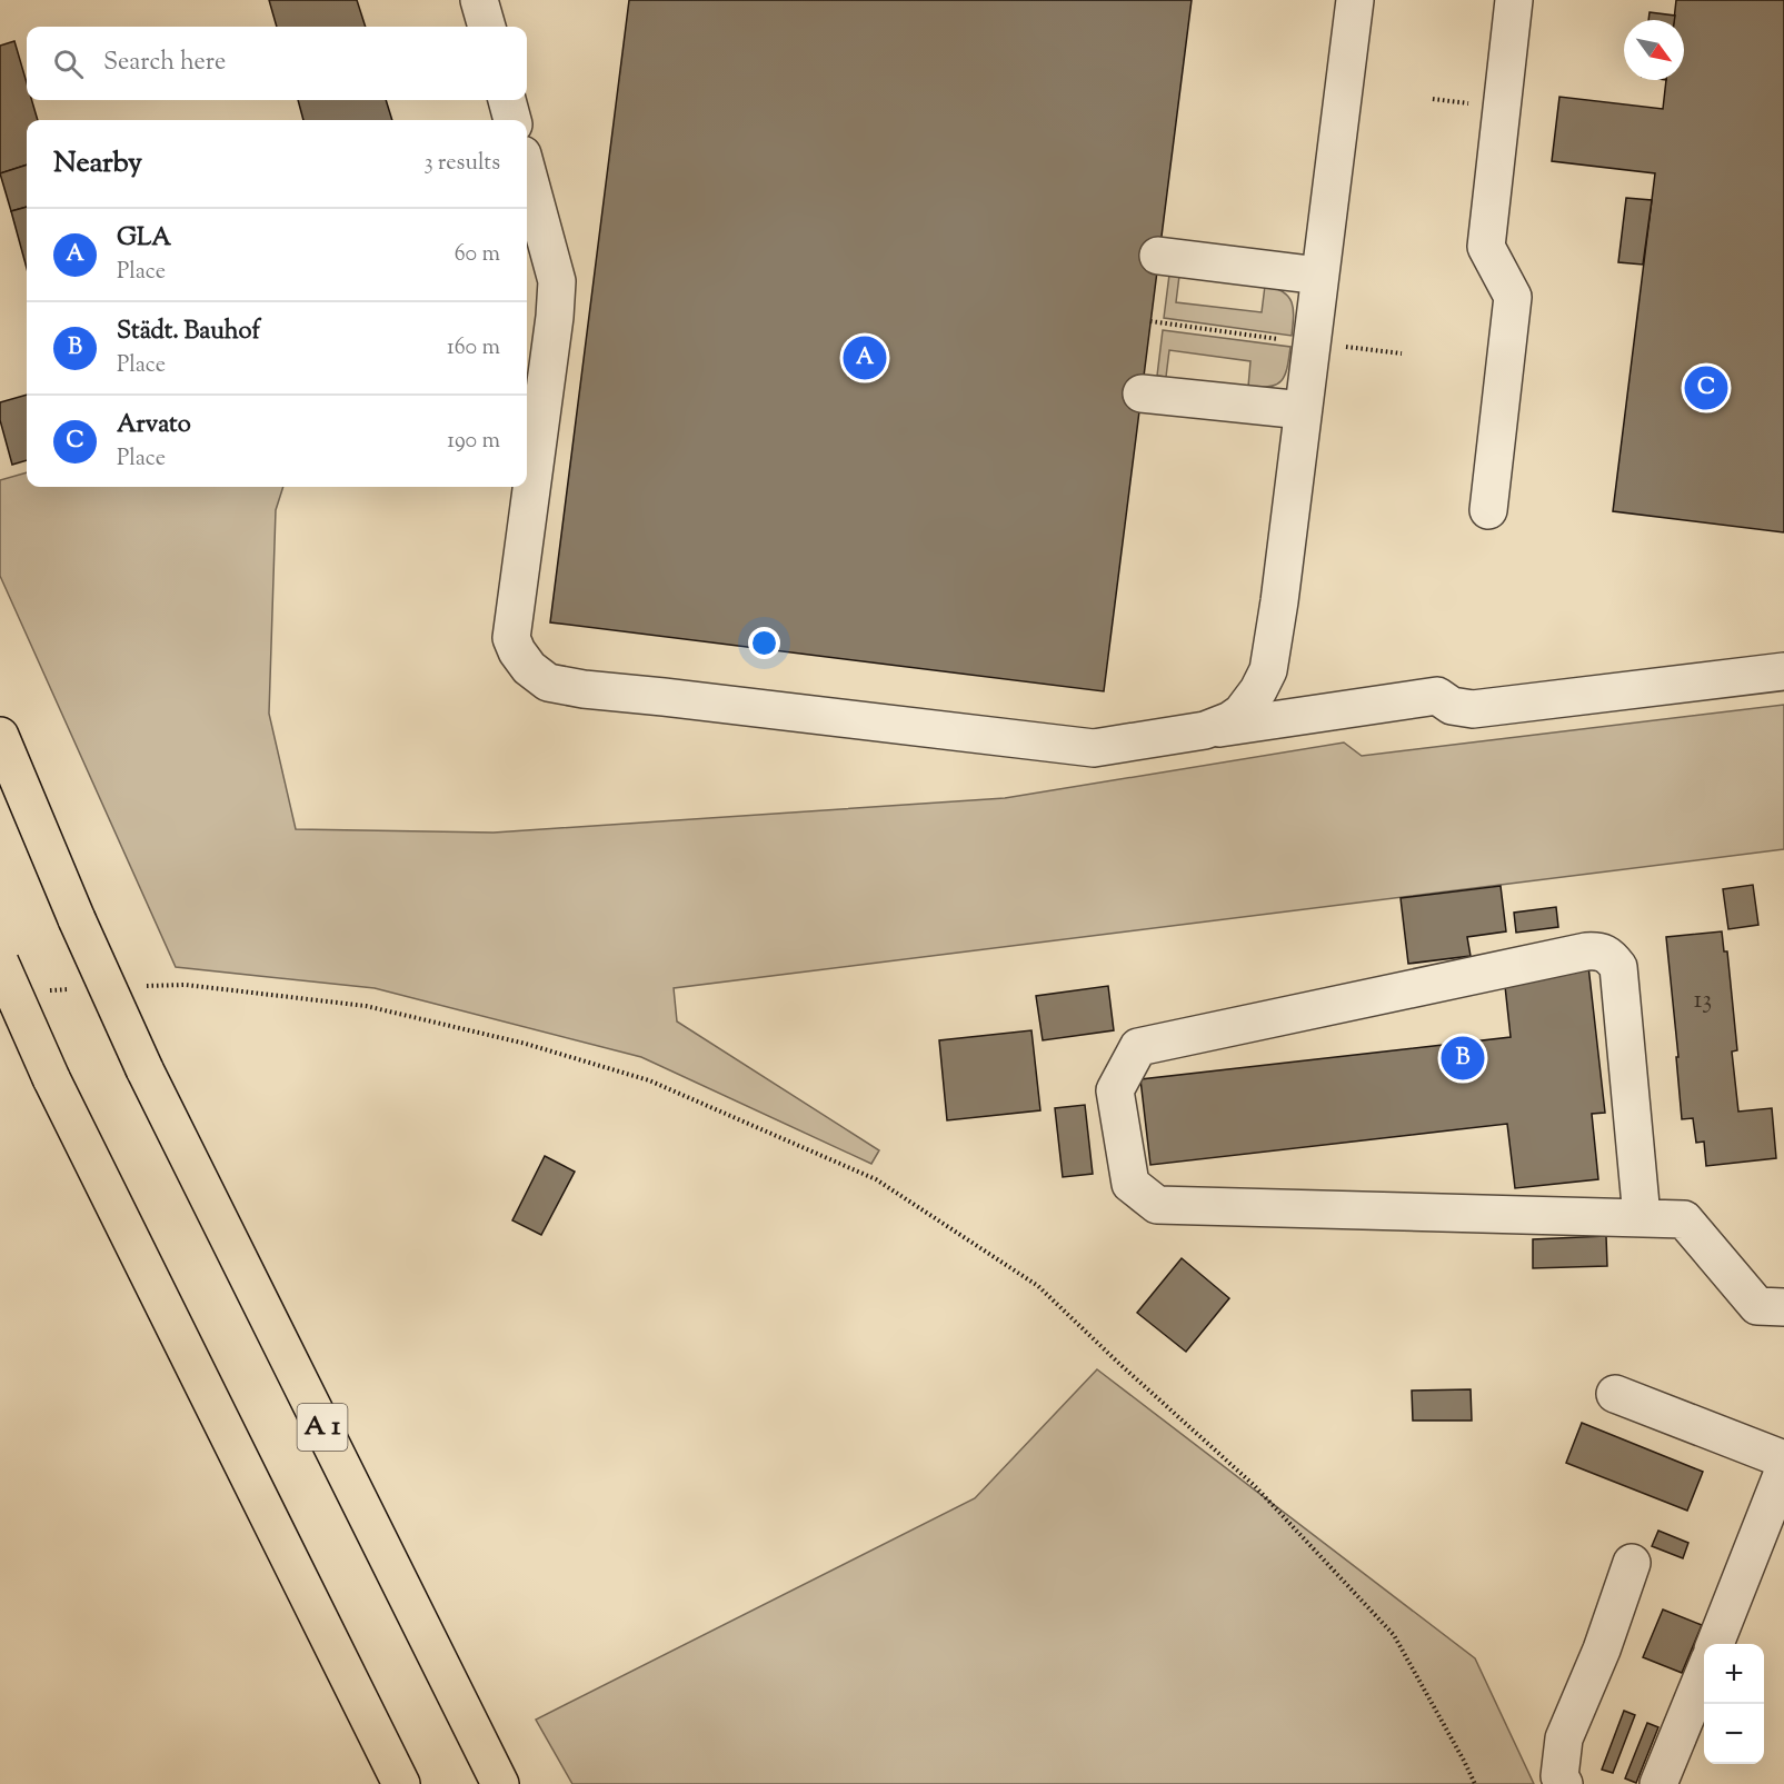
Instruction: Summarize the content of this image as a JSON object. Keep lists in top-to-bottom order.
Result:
{
  "streets": {
    "highway": ["A 1"]
  },
  "house_numbers": ["13"],
  "north": "bottom right",
  "page": {
    "search": "Search here",
    "heading": ["Nearby", "3 results"],
    "list": [
      {
        "mark": "A",
        "name": "GLA",
        "note": "Place",
        "value": "60 m"
      },
      {
        "mark": "B",
        "name": "Städt. Bauhof",
        "note": "Place",
        "value": "160 m"
      },
      {
        "mark": "C",
        "name": "Arvato",
        "note": "Place",
        "value": "190 m"
      }
    ],
    "pins": ["A", "C", "B"],
    "map_buttons": ["+", "−"]
  }
}
